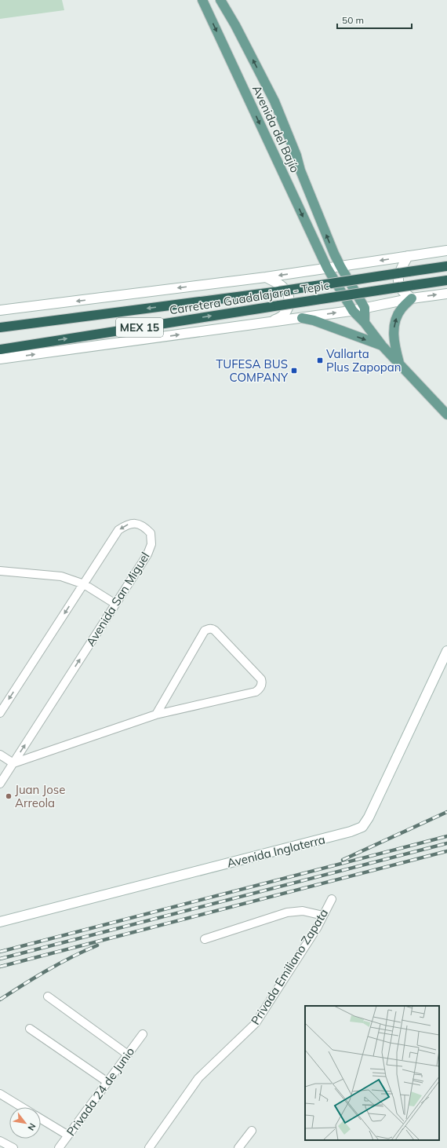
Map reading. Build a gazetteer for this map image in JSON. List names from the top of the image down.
{
  "streets": {
    "highway": ["Carretera Guadalajara - Tepic", "MEX 15"],
    "main road": ["Avenida del Bajío", "Avenida Inglaterra"],
    "street": ["Avenida San Miguel", "Privada Emiliano Zapata", "Privada 24 de Junio"]
  },
  "places": {
    "transit": ["Vallarta Plus Zapopan", "TUFESA BUS COMPANY"],
    "other": ["Juan Jose Arreola"]
  },
  "scale_bar": "50 m",
  "north": "bottom right"
}
